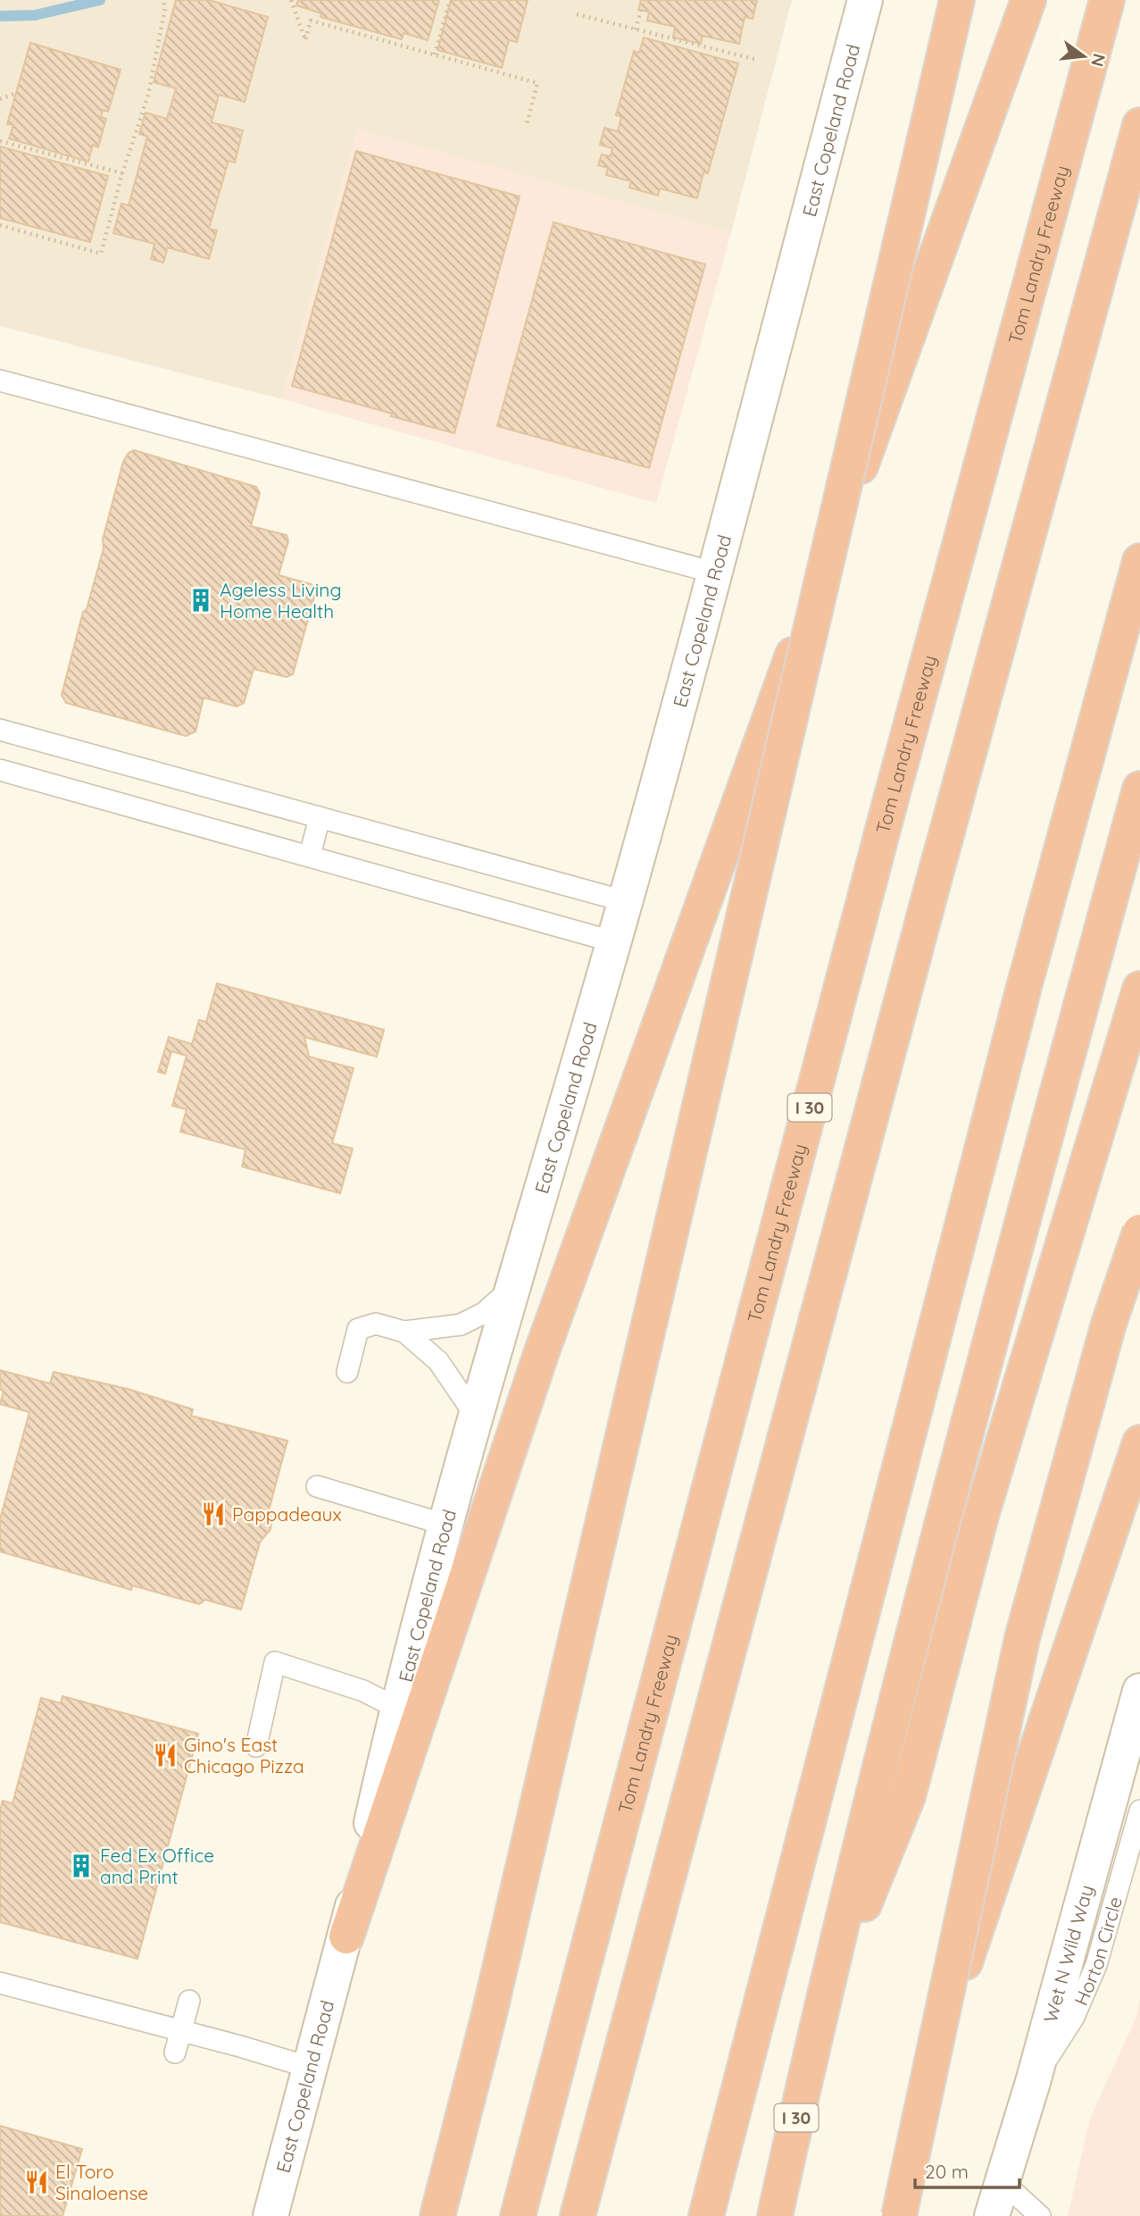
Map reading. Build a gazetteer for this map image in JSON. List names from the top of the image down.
{
  "streets": {
    "highway": ["Tom Landry Freeway", "I 30"],
    "main road": ["East Copeland Road", "Wet N Wild Way"],
    "lane": ["Horton Circle"]
  },
  "crossings": [
    ["Horton Circle", "Wet N Wild Way"]
  ],
  "places": {
    "building": ["Ageless Living Home Health", "Fed Ex Office and Print"],
    "restaurant": ["Pappadeaux", "Gino's East Chicago Pizza", "El Toro Sinaloense"]
  },
  "scale_bar": "20 m",
  "north": "right"
}
